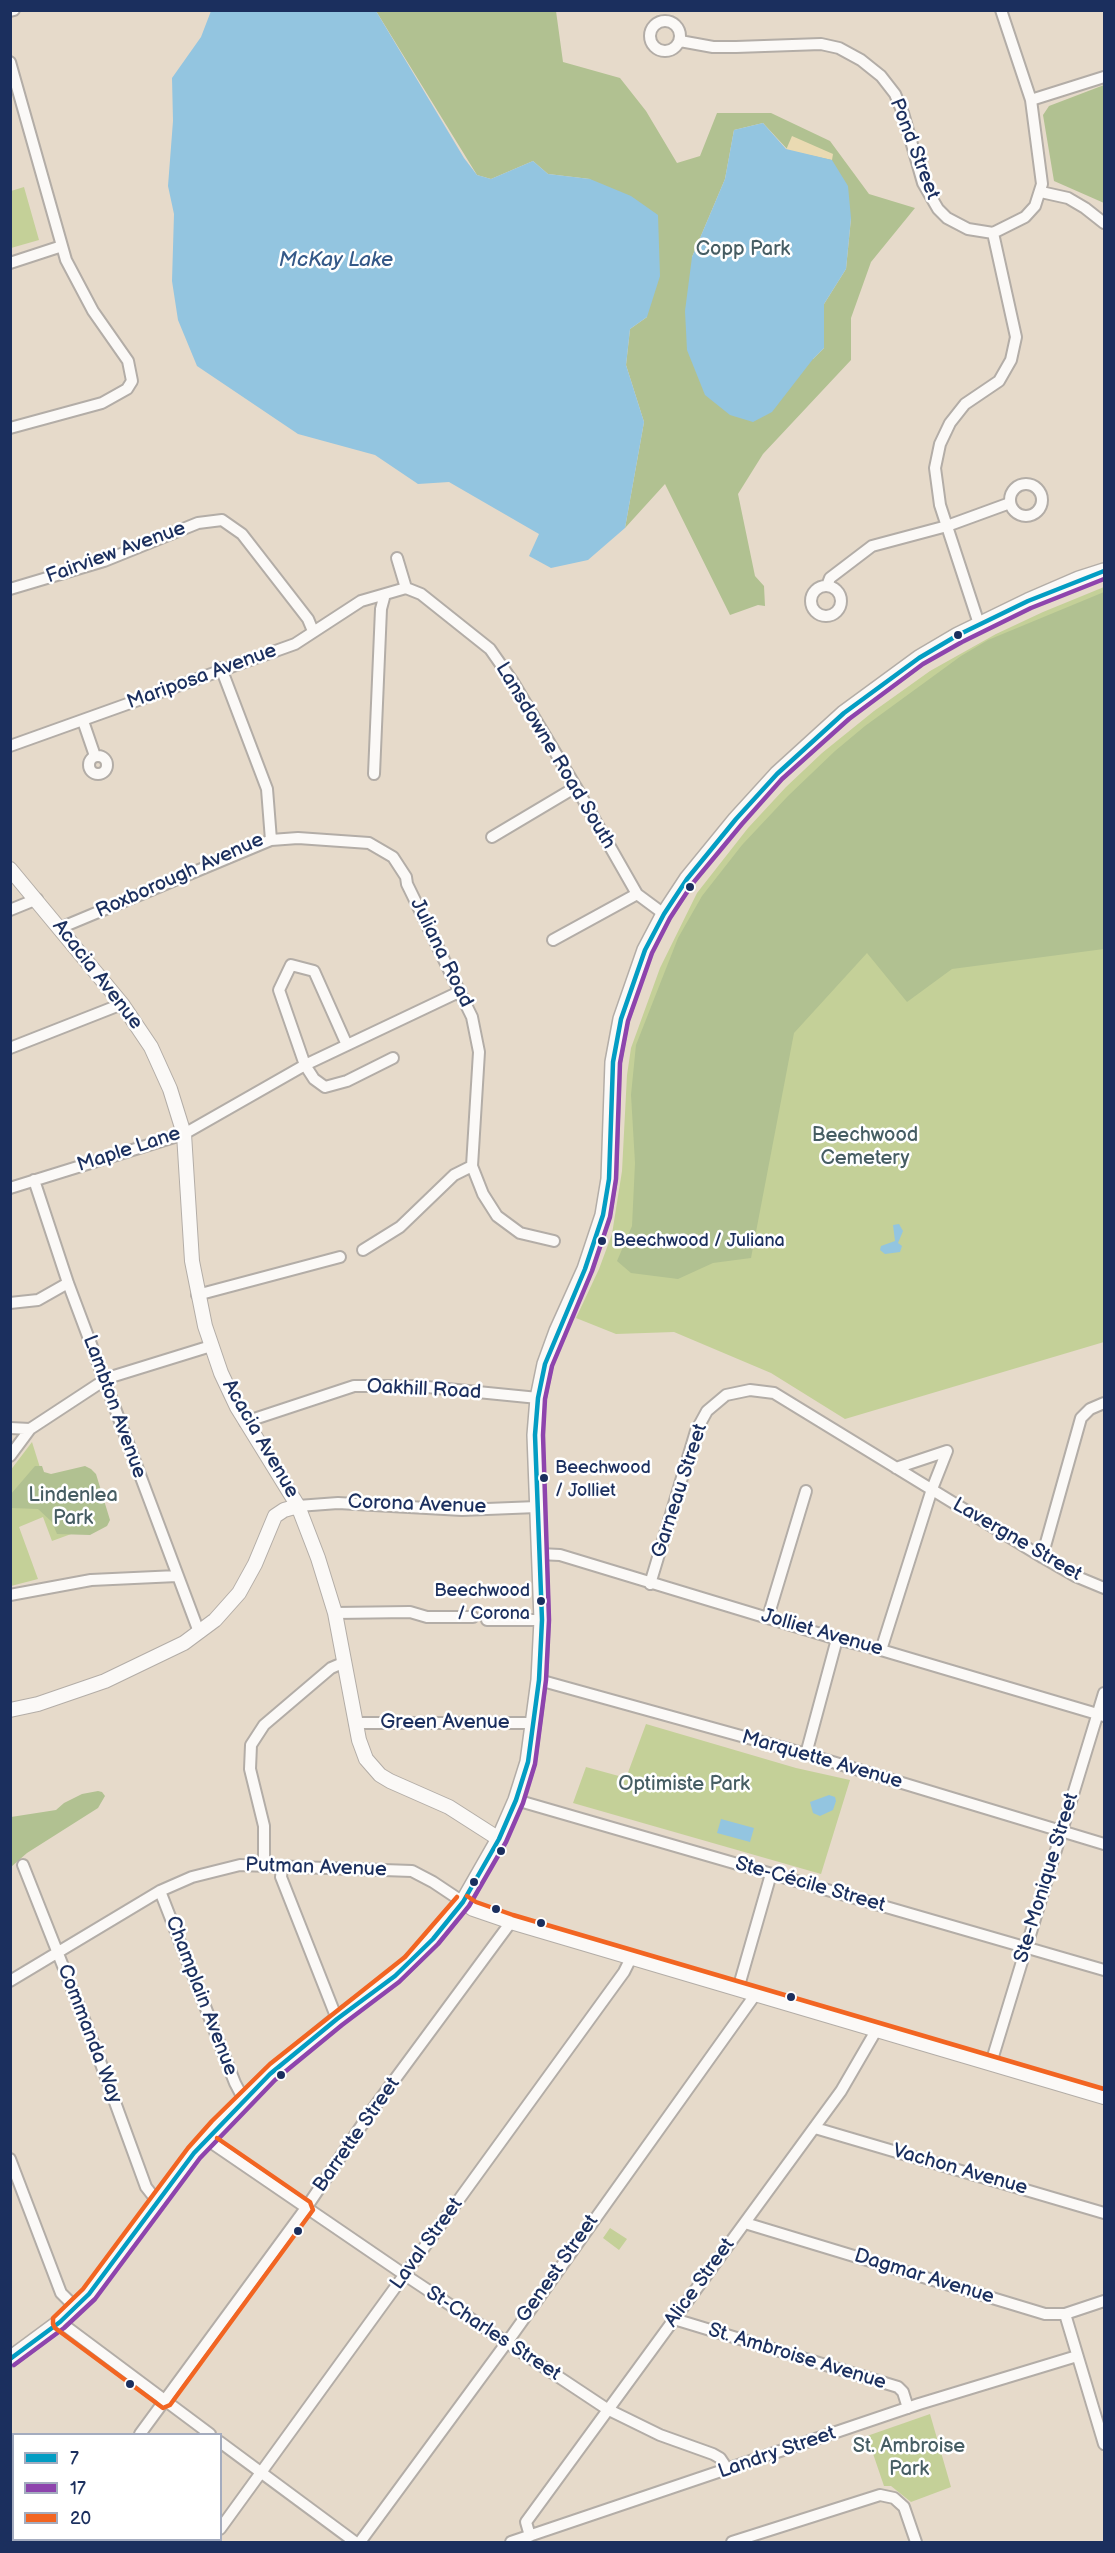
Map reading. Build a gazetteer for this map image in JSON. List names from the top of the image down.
{
  "streets": {
    "street": [
      "Pond Street",
      "Fairview Avenue",
      "Mariposa Avenue",
      "Lansdowne Road South",
      "Roxborough Avenue",
      "Juliana Road",
      "Acacia Avenue",
      "Maple Lane",
      "Oakhill Road",
      "Lambton Avenue",
      "Garneau Street",
      "Corona Avenue",
      "Lavergne Street",
      "Jolliet Avenue",
      "Green Avenue",
      "Marquette Avenue",
      "Putman Avenue",
      "Ste-Monique Street",
      "Ste-Cécile Street",
      "Champlain Avenue",
      "Commanda Way",
      "Barrette Street",
      "Vachon Avenue",
      "Laval Street",
      "Genest Street",
      "Dagmar Avenue",
      "Alice Street",
      "St-Charles Street",
      "St. Ambroise Avenue",
      "Landry Street"
    ]
  },
  "crossings": [
    ["Fairview Avenue", "Mariposa Avenue"],
    ["Mariposa Avenue", "Roxborough Avenue"],
    ["Roxborough Avenue", "Juliana Road"],
    ["Roxborough Avenue", "Acacia Avenue"],
    ["Juliana Road", "Maple Lane"],
    ["Acacia Avenue", "Maple Lane"],
    ["Acacia Avenue", "Oakhill Road"],
    ["Acacia Avenue", "Corona Avenue"],
    ["Acacia Avenue", "Green Avenue"],
    ["Maple Lane", "Lambton Avenue"],
    ["Garneau Street", "Lavergne Street"],
    ["Garneau Street", "Jolliet Avenue"],
    ["Jolliet Avenue", "Ste-Monique Street"],
    ["Marquette Avenue", "Ste-Monique Street"],
    ["Putman Avenue", "Champlain Avenue"],
    ["Putman Avenue", "Commanda Way"],
    ["Ste-Monique Street", "Ste-Cécile Street"],
    ["Barrette Street", "St-Charles Street"],
    ["Vachon Avenue", "Alice Street"],
    ["Laval Street", "St-Charles Street"],
    ["Genest Street", "St-Charles Street"],
    ["Dagmar Avenue", "Alice Street"],
    ["Alice Street", "St-Charles Street"],
    ["Alice Street", "St. Ambroise Avenue"],
    ["Alice Street", "Landry Street"],
    ["St-Charles Street", "Landry Street"],
    ["St. Ambroise Avenue", "Landry Street"]
  ],
  "water": ["McKay Lake"],
  "parks": [
    "Copp Park",
    "Beechwood Cemetery",
    "Lindenlea Park",
    "Optimiste Park",
    "St. Ambroise Park"
  ],
  "places": ["Beechwood / Juliana", "Beechwood / Jolliet", "Beechwood / Corona"],
  "lines": ["transit line 7", "transit line 17", "transit line 20"],
  "legend": ["7", "17", "20"]
}
